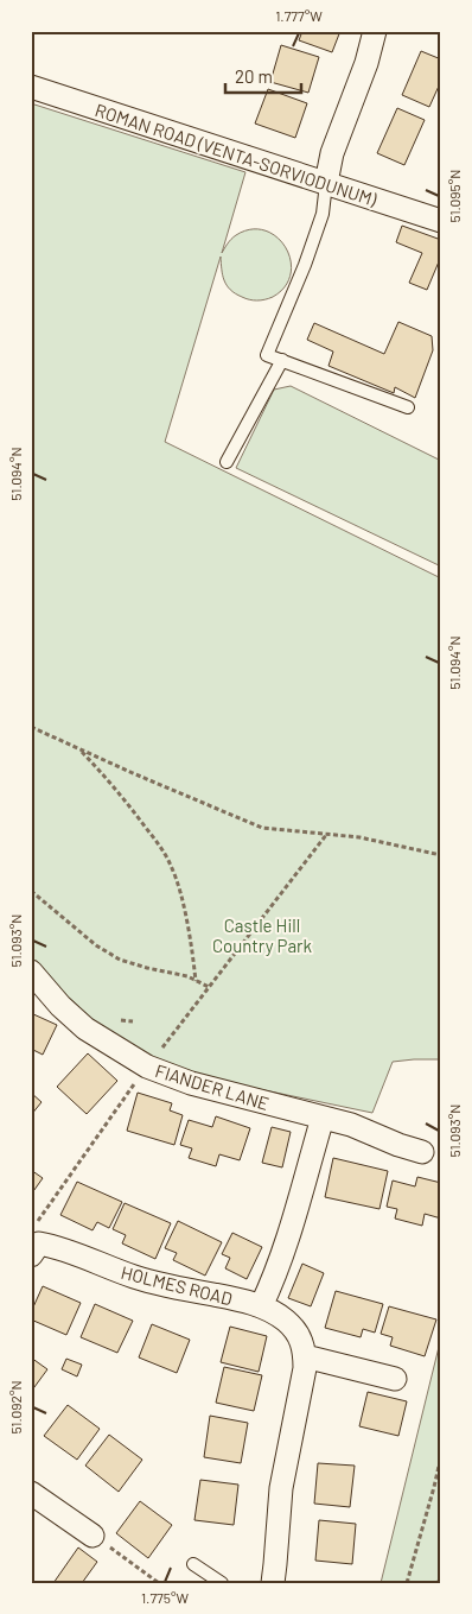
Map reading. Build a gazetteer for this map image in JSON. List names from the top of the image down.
{
  "streets": {
    "street": ["ROMAN ROAD (VENTA-SORVIODUNUM)", "FIANDER LANE", "HOLMES ROAD"]
  },
  "parks": ["Castle Hill Country Park"],
  "scale_bar": "20 m",
  "coordinates": [
    "1.777°W",
    "51.095°N",
    "51.094°N",
    "51.093°N",
    "51.092°N",
    "1.775°W"
  ]
}
